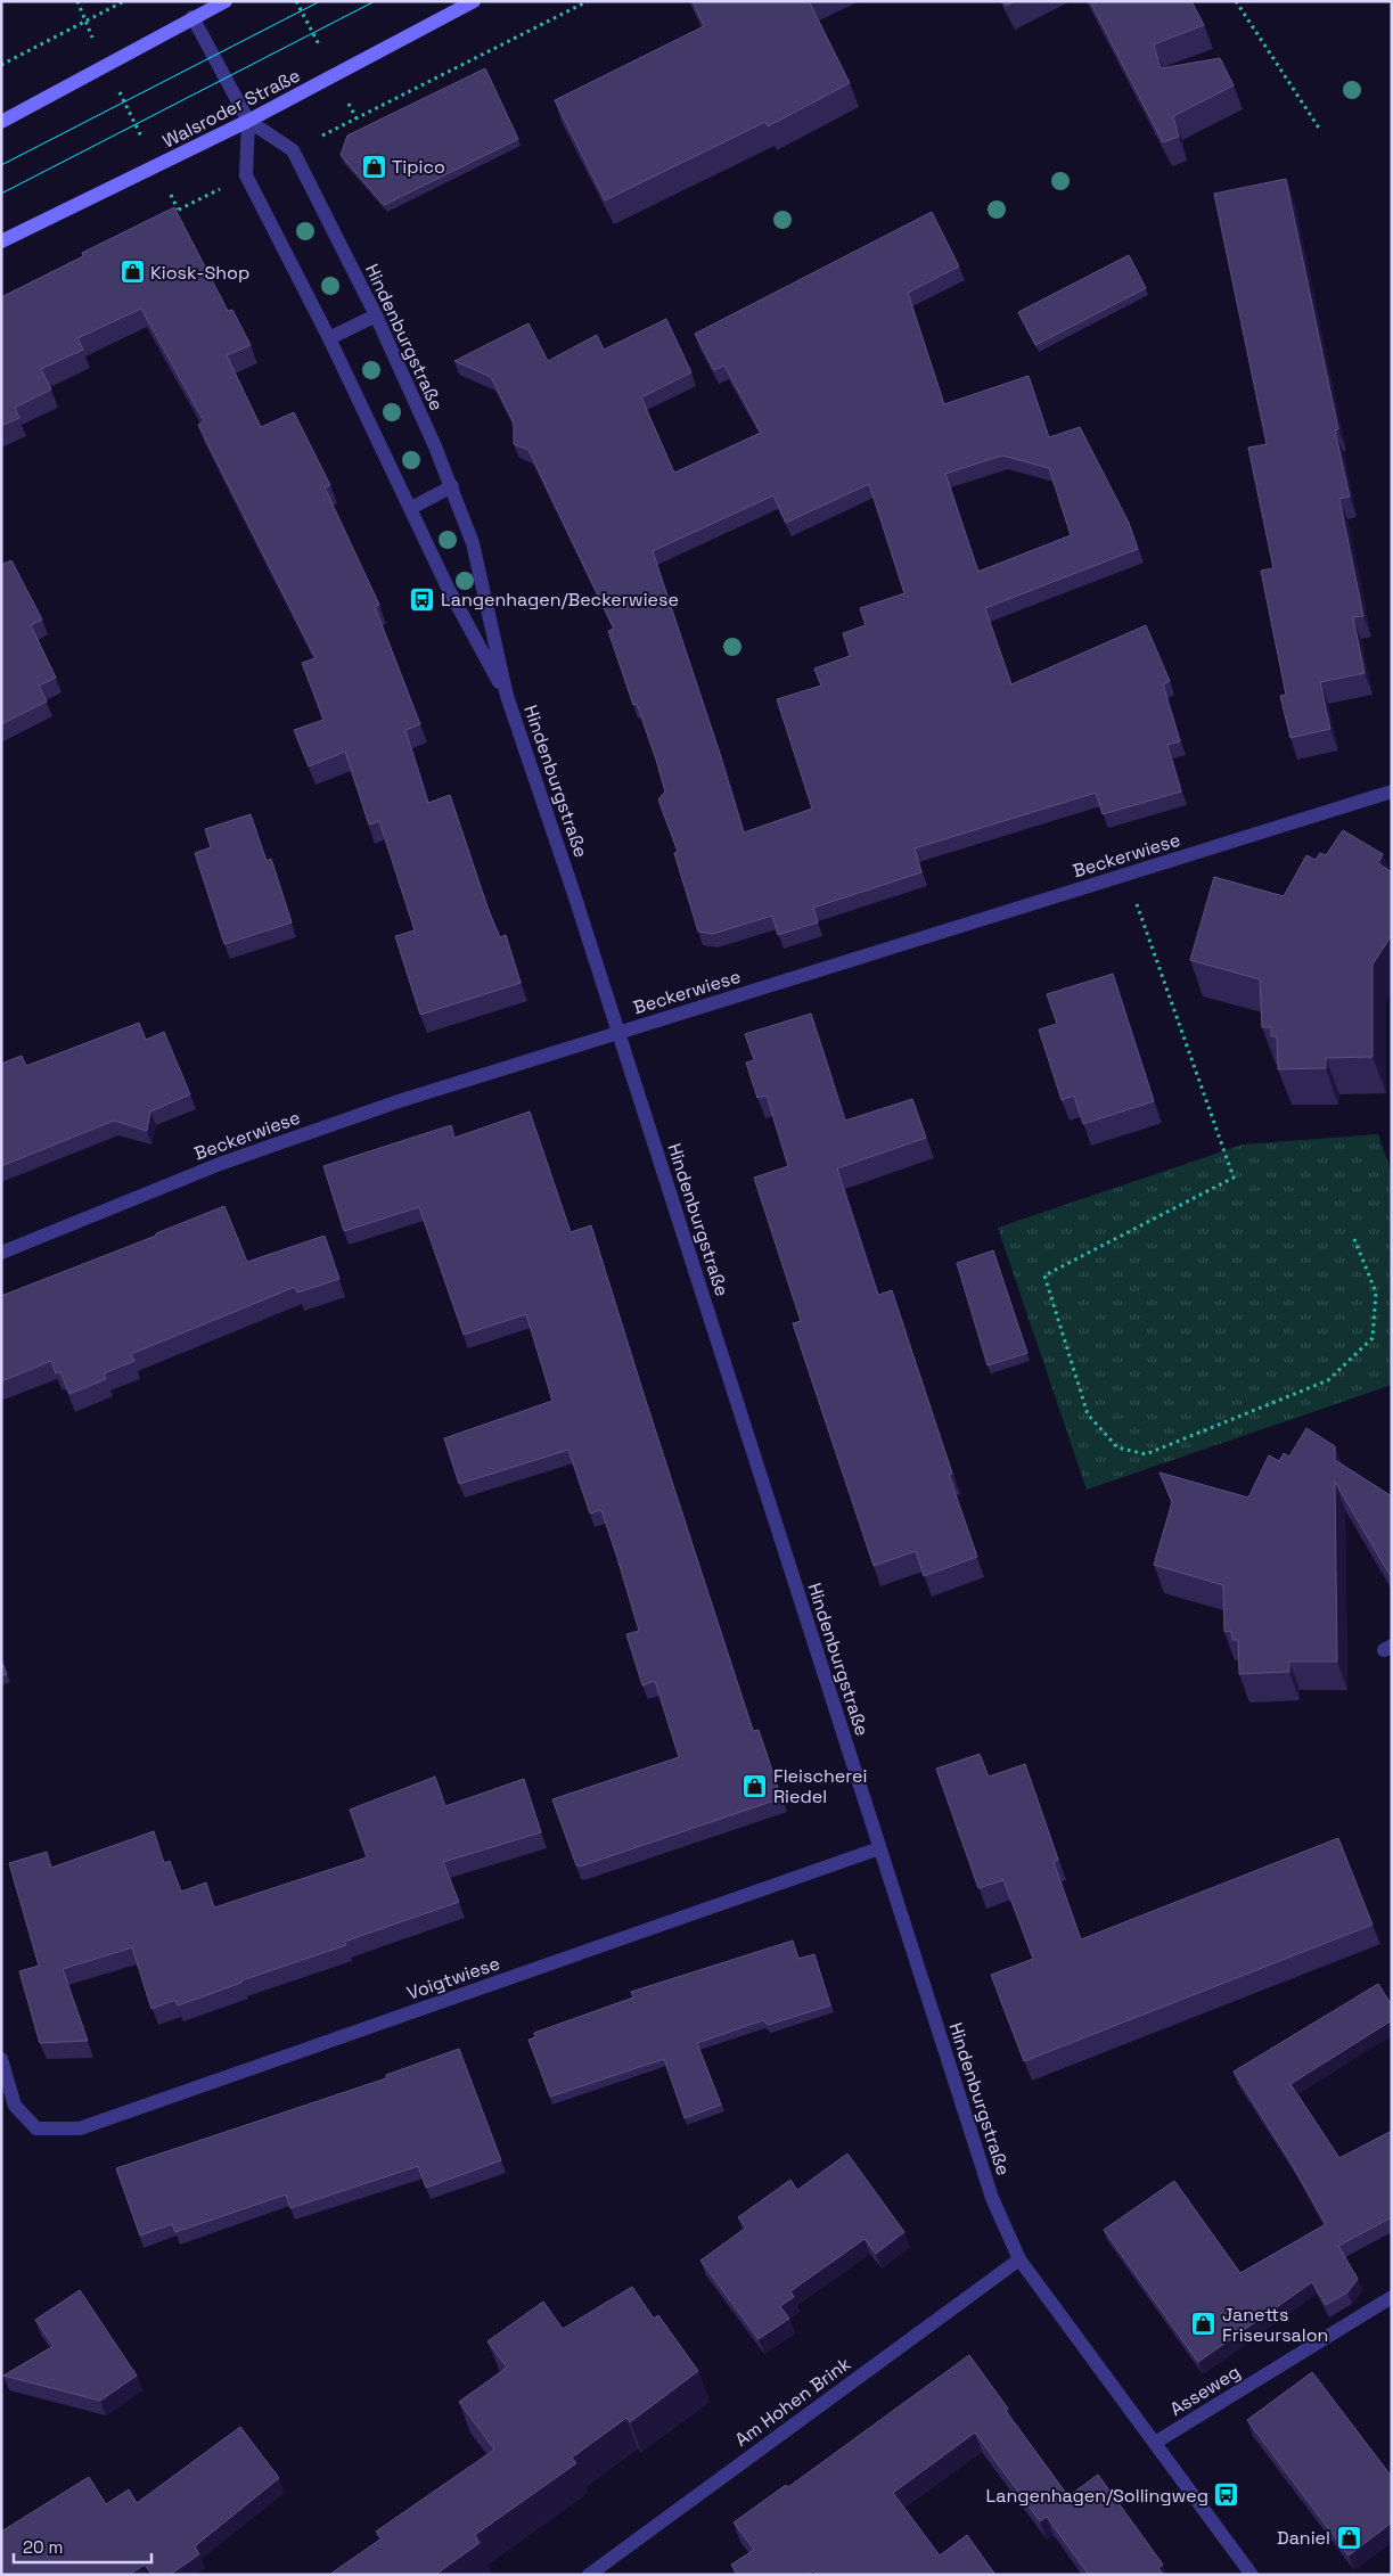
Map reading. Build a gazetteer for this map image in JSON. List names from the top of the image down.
{
  "streets": {
    "main road": ["Walsroder Straße"],
    "street": [
      "Hindenburgstraße",
      "Beckerwiese",
      "Voigtwiese",
      "Asseweg",
      "Am Hohen Brink"
    ]
  },
  "crossings": [
    ["Walsroder Straße", "Hindenburgstraße"],
    ["Hindenburgstraße", "Beckerwiese"],
    ["Hindenburgstraße", "Voigtwiese"],
    ["Hindenburgstraße", "Asseweg"],
    ["Hindenburgstraße", "Am Hohen Brink"]
  ],
  "places": {
    "shop": [
      "Tipico",
      "Kiosk-Shop",
      "Fleischerei Riedel",
      "Janetts Friseursalon",
      "Daniel"
    ],
    "bus stop": ["Langenhagen/Beckerwiese", "Langenhagen/Sollingweg"]
  },
  "scale_bar": "20 m"
}
